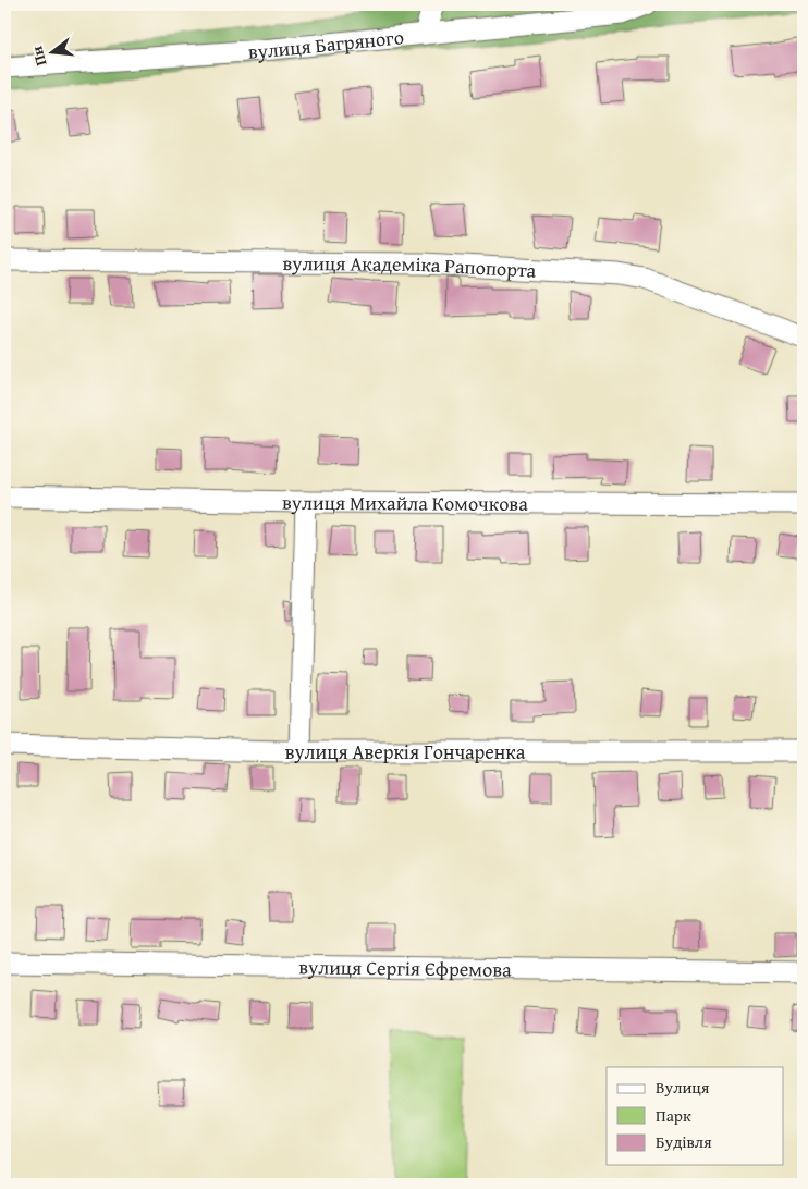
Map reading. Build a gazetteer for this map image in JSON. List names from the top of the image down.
{
  "streets": {
    "street": [
      "вулиця Багряного",
      "вулиця Академіка Рапопорта",
      "вулиця Михайла Комочкова",
      "вулиця Аверкія Гончаренка",
      "вулиця Сергія Єфремова"
    ]
  },
  "legend": ["Вулиця", "Парк", "Будівля"],
  "north": "left"
}
